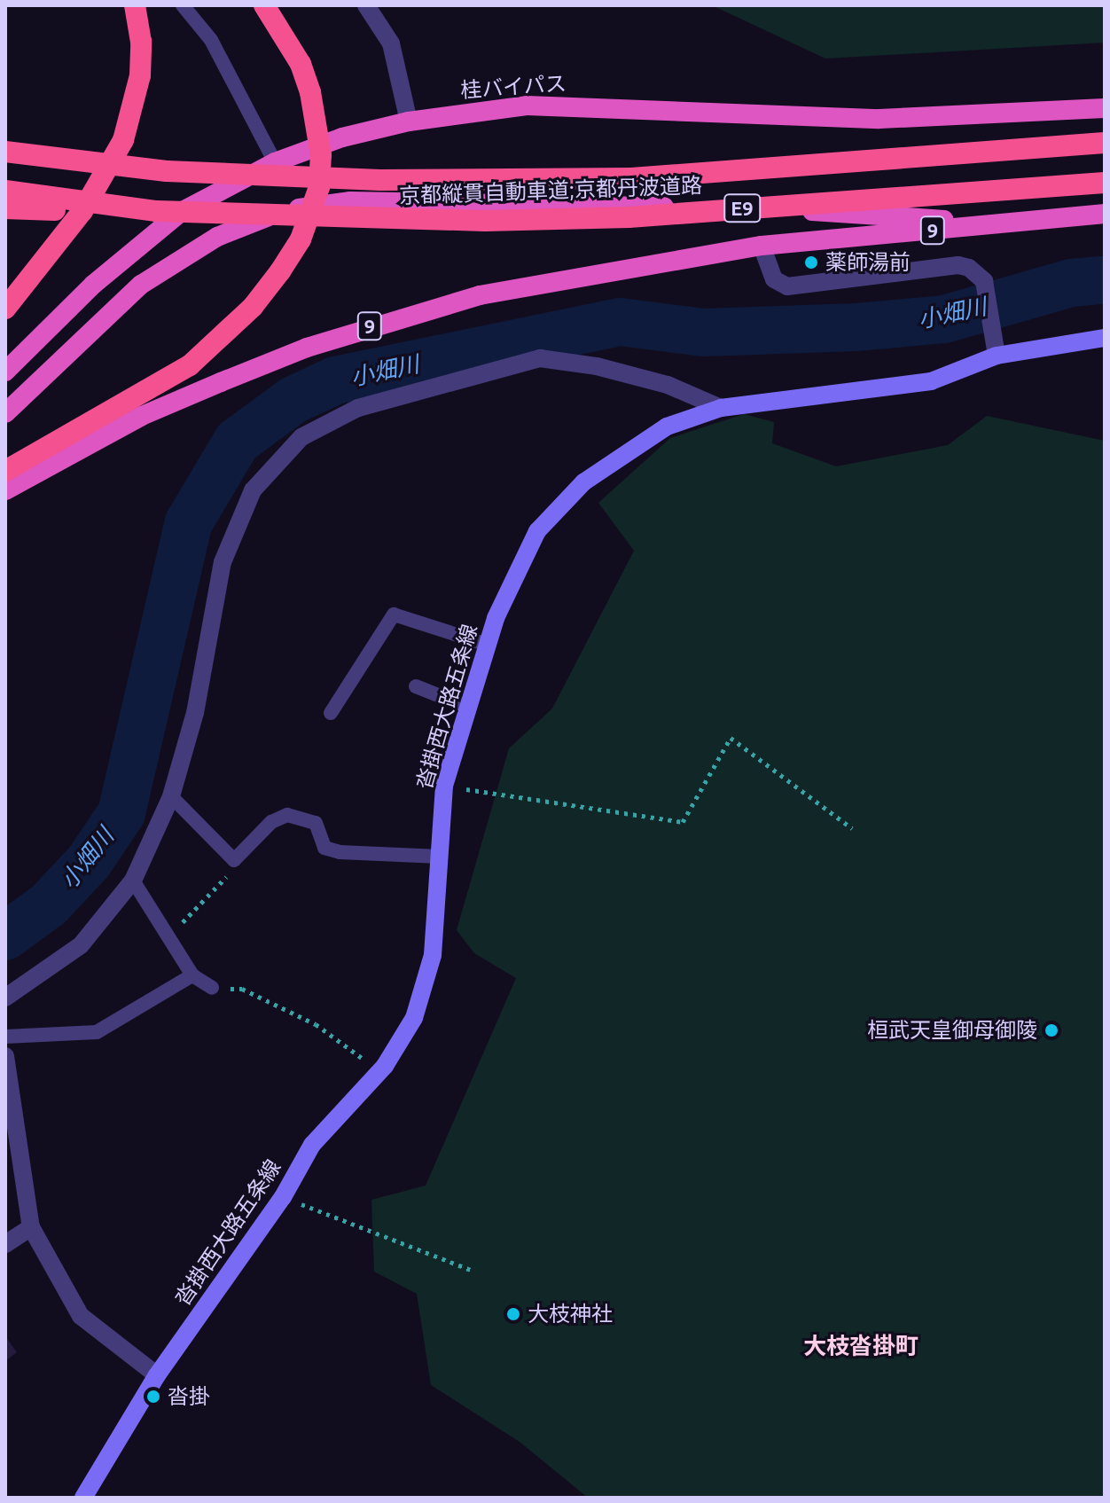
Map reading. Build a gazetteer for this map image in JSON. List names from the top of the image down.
{
  "streets": {
    "highway": [
      "桂バイパス",
      "京都縦貫自動車道;京都丹波道路",
      "E9",
      "9"
    ],
    "main road": ["沓掛西大路五条線"]
  },
  "crossings": [
    ["京都縦貫自動車道;京都丹波道路", "E9"]
  ],
  "districts": ["大枝沓掛町"],
  "water": ["小畑川"],
  "places": [
    "薬師湯前",
    "桓武天皇御母御陵",
    "大枝神社",
    "沓掛"
  ]
}
